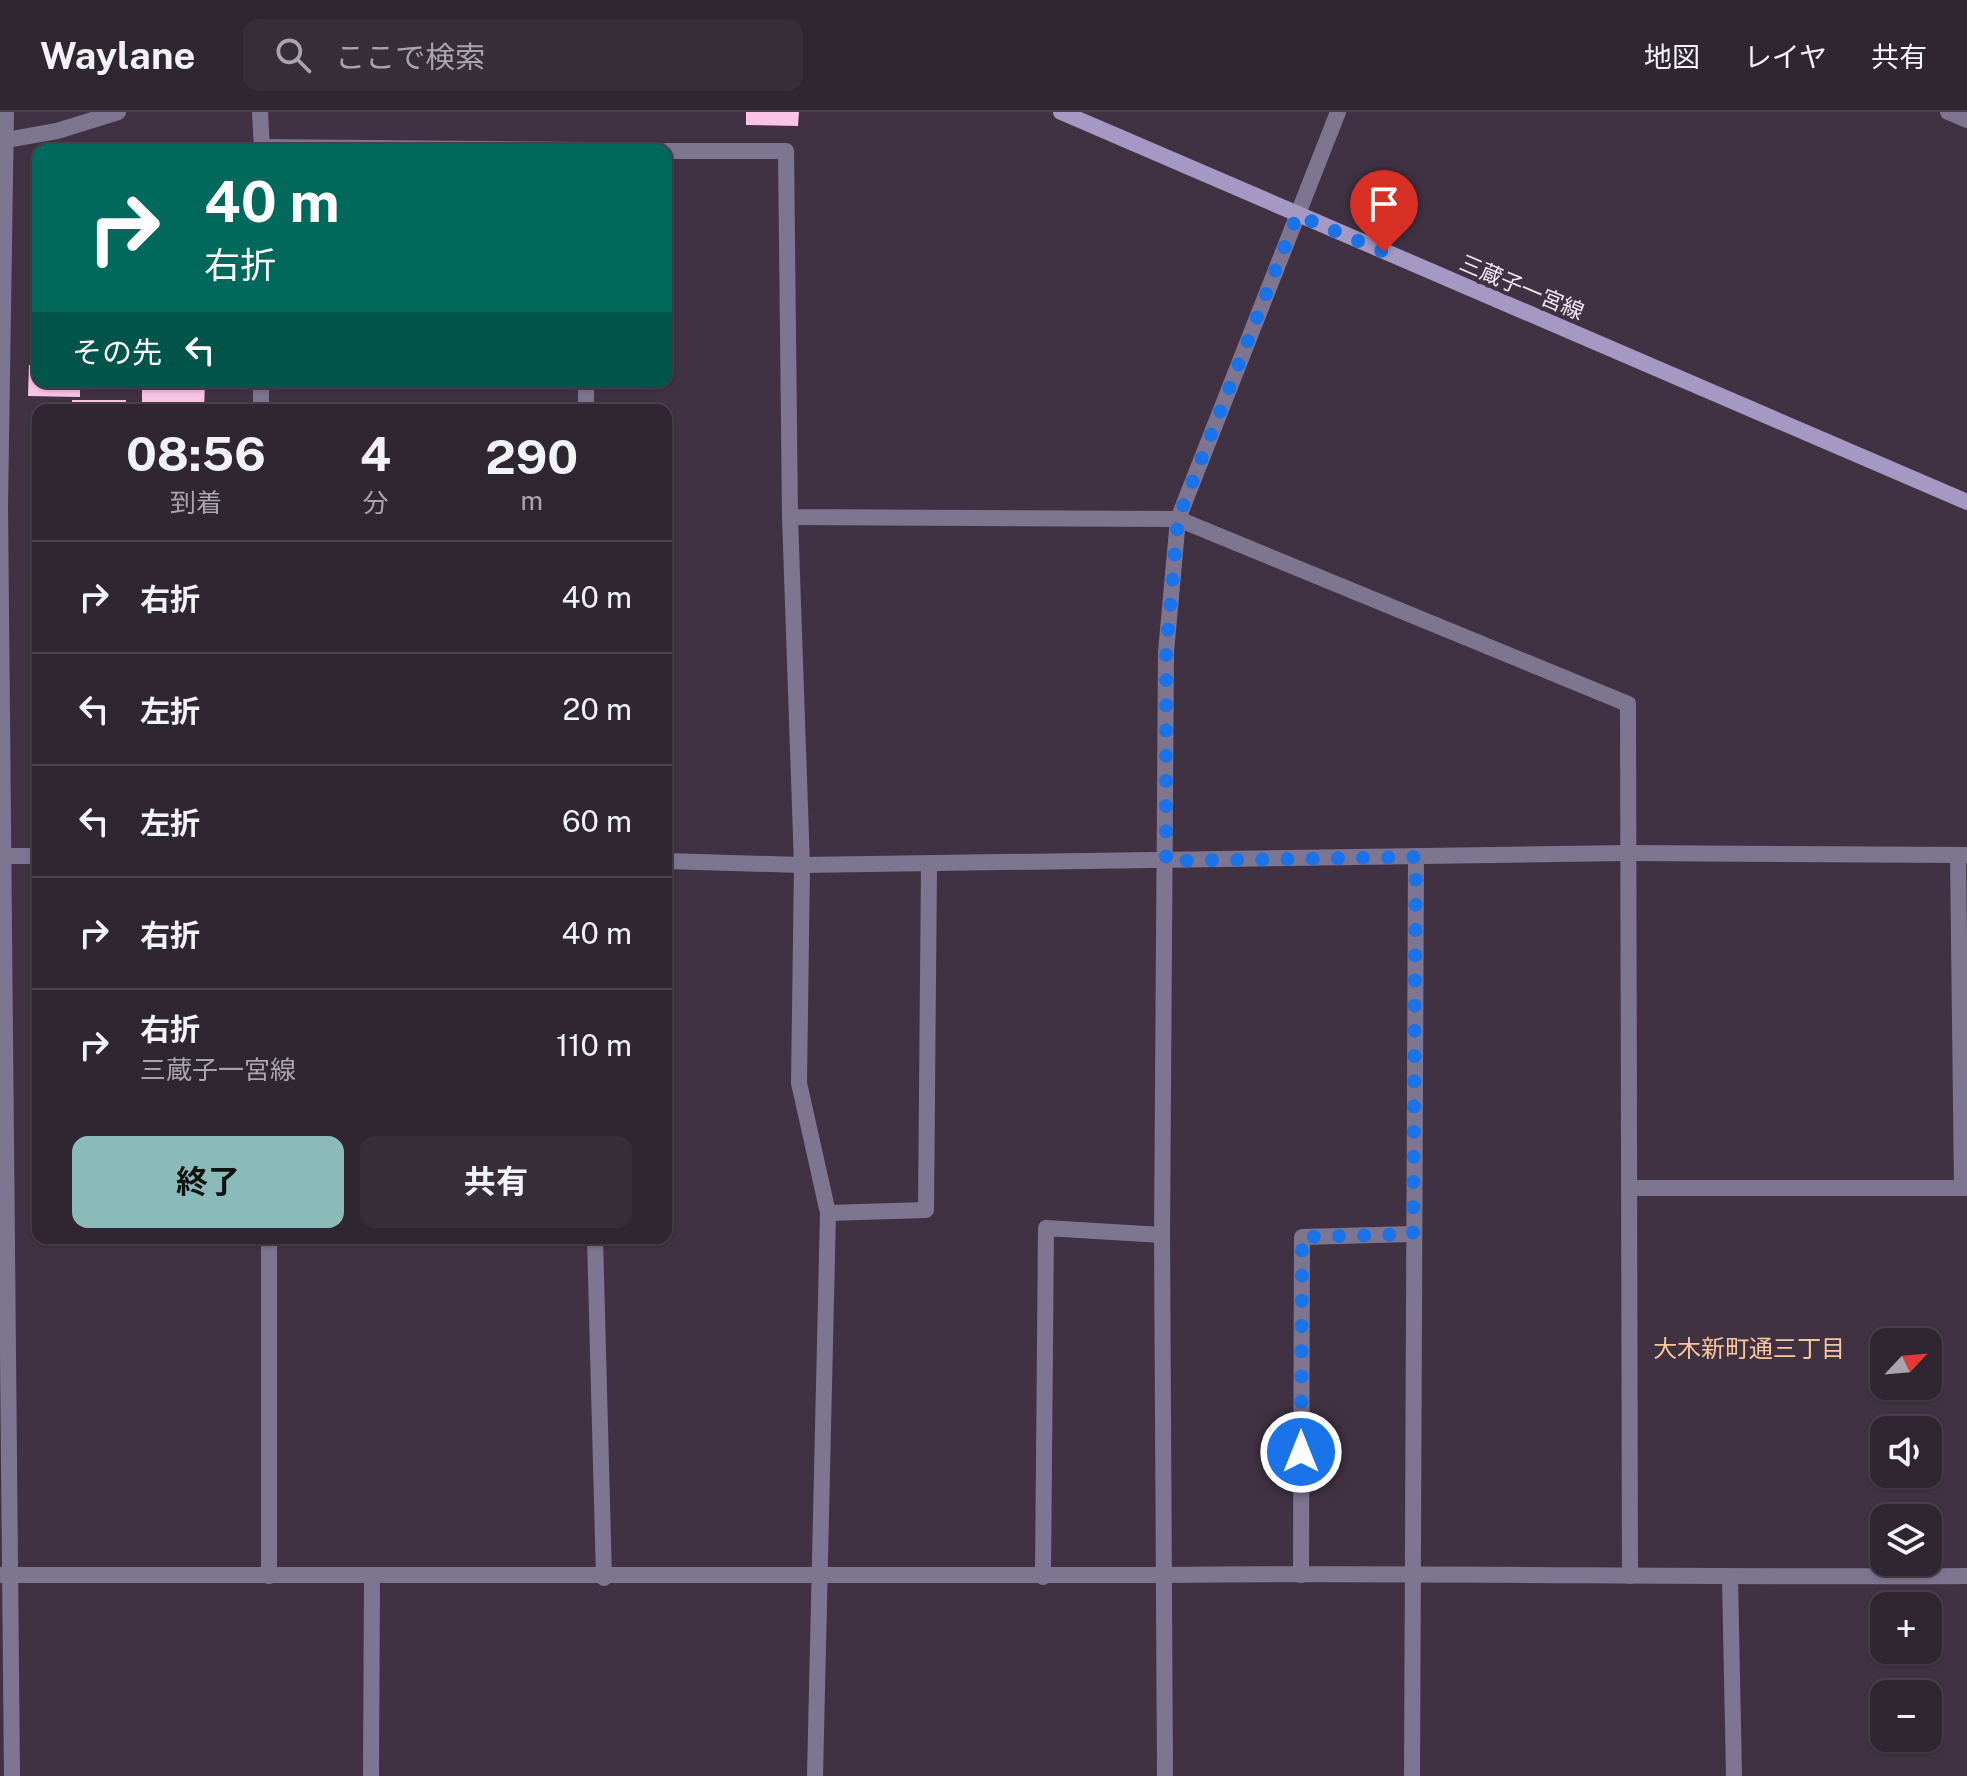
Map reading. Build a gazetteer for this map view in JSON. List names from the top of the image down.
{
  "streets": {
    "main road": ["三蔵子一宮線"]
  },
  "districts": ["大木新町通三丁目"],
  "north": "top right",
  "page": {
    "header": "Waylane",
    "search": "ここで検索",
    "nav": ["地図", "レイヤ", "共有"],
    "turn": ["40 m", "右折"],
    "then": "その先",
    "eta": [
      "08:56",
      "到着",
      "4",
      "分",
      "290",
      "m"
    ],
    "list": [
      {
        "name": "右折",
        "value": "40 m"
      },
      {
        "name": "左折",
        "value": "20 m"
      },
      {
        "name": "左折",
        "value": "60 m"
      },
      {
        "name": "右折",
        "value": "40 m"
      },
      {
        "name": "右折",
        "note": "三蔵子一宮線",
        "value": "110 m"
      }
    ],
    "buttons": ["終了", "共有"],
    "map_buttons": ["+", "−"]
  }
}
